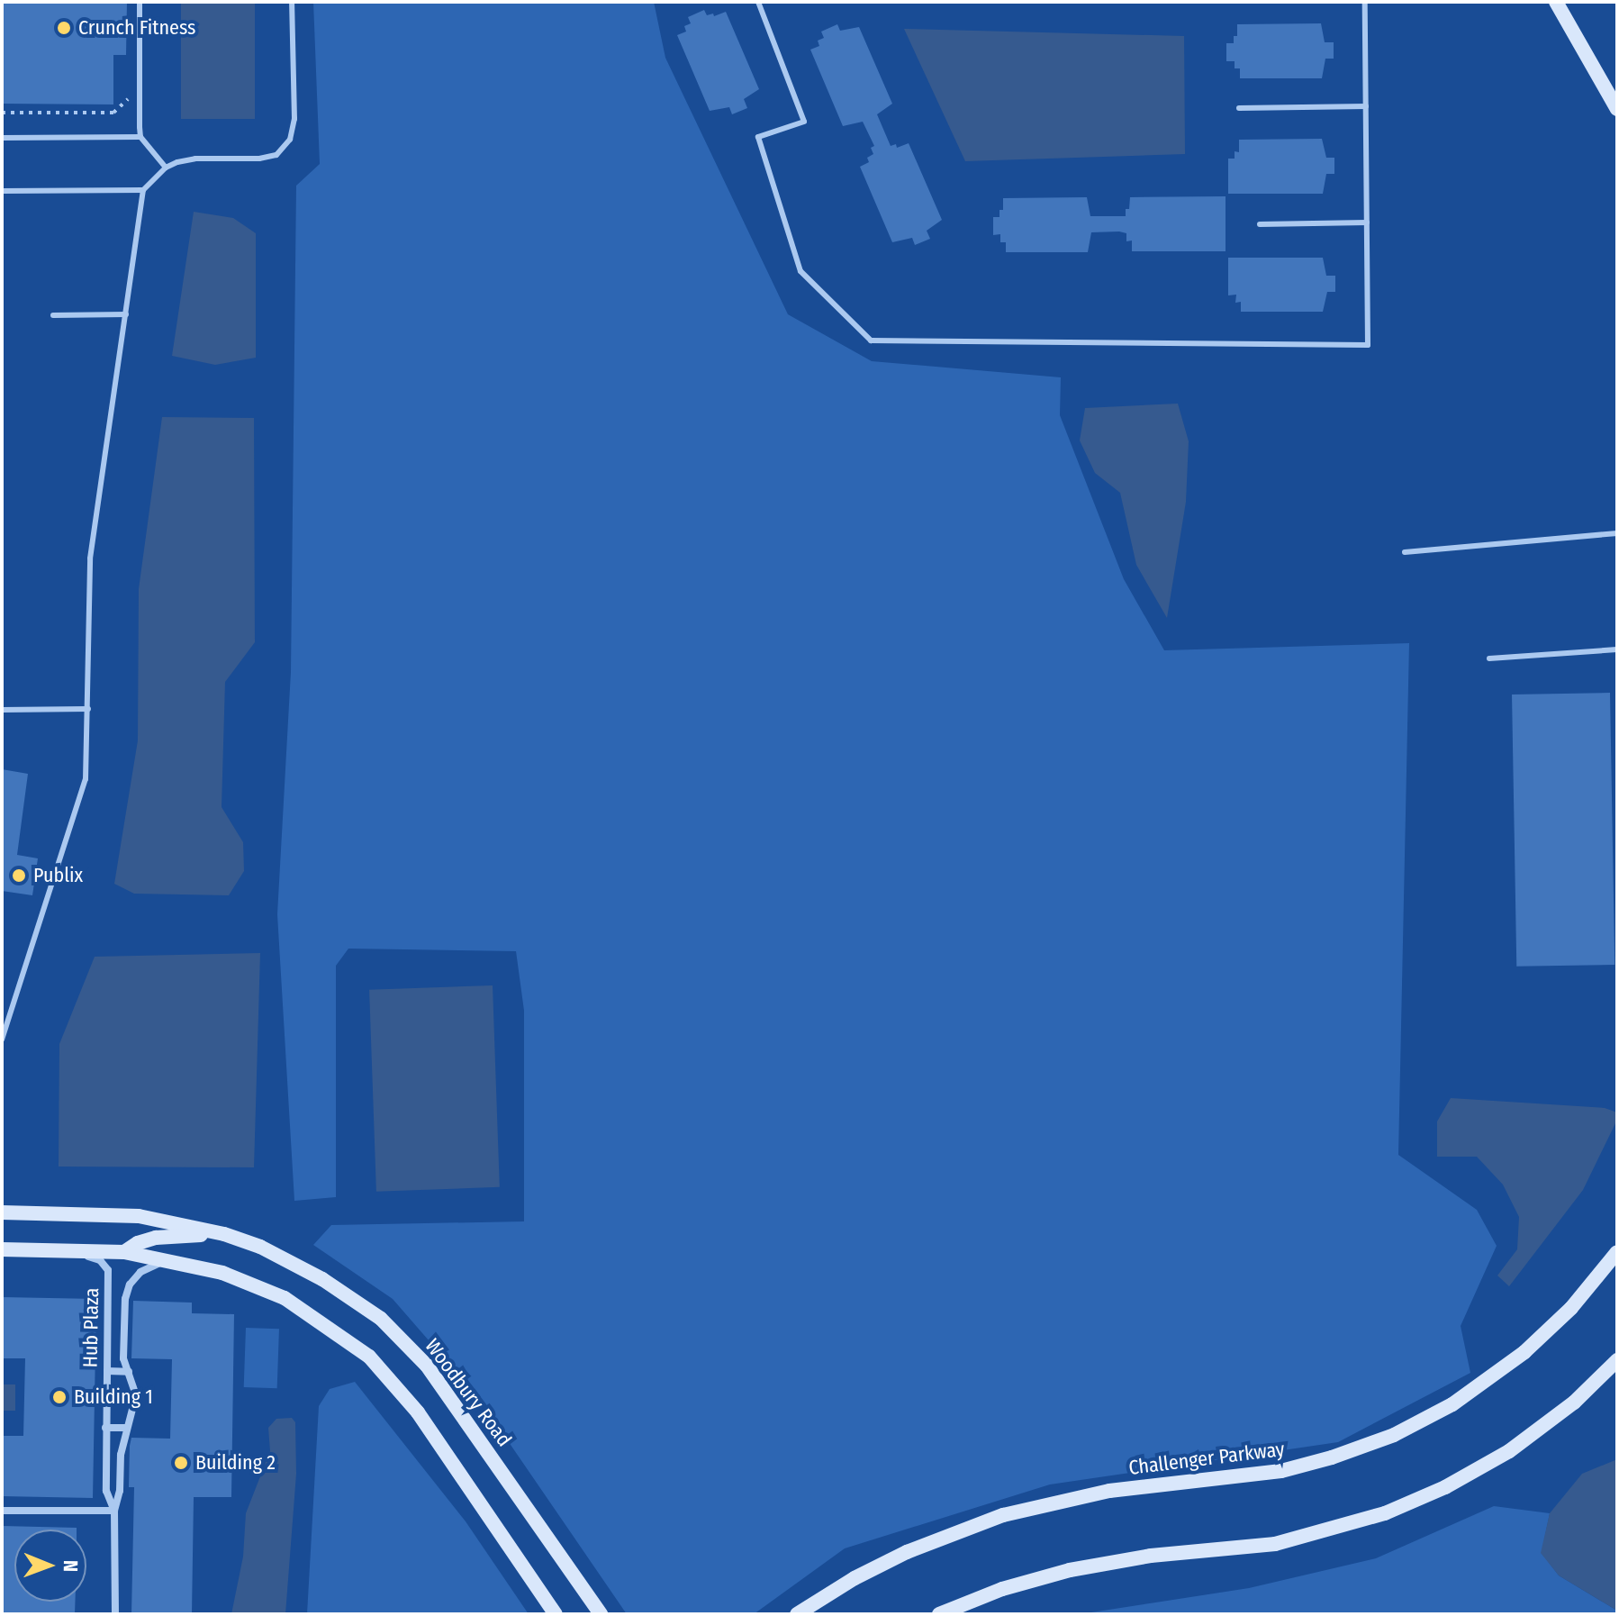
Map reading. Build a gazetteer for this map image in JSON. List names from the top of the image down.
{
  "streets": {
    "main road": ["Woodbury Road", "Challenger Parkway"],
    "street": ["Hub Plaza"]
  },
  "places": [
    "Crunch Fitness",
    "Publix",
    "Building 1",
    "Building 2"
  ],
  "north": "right"
}
